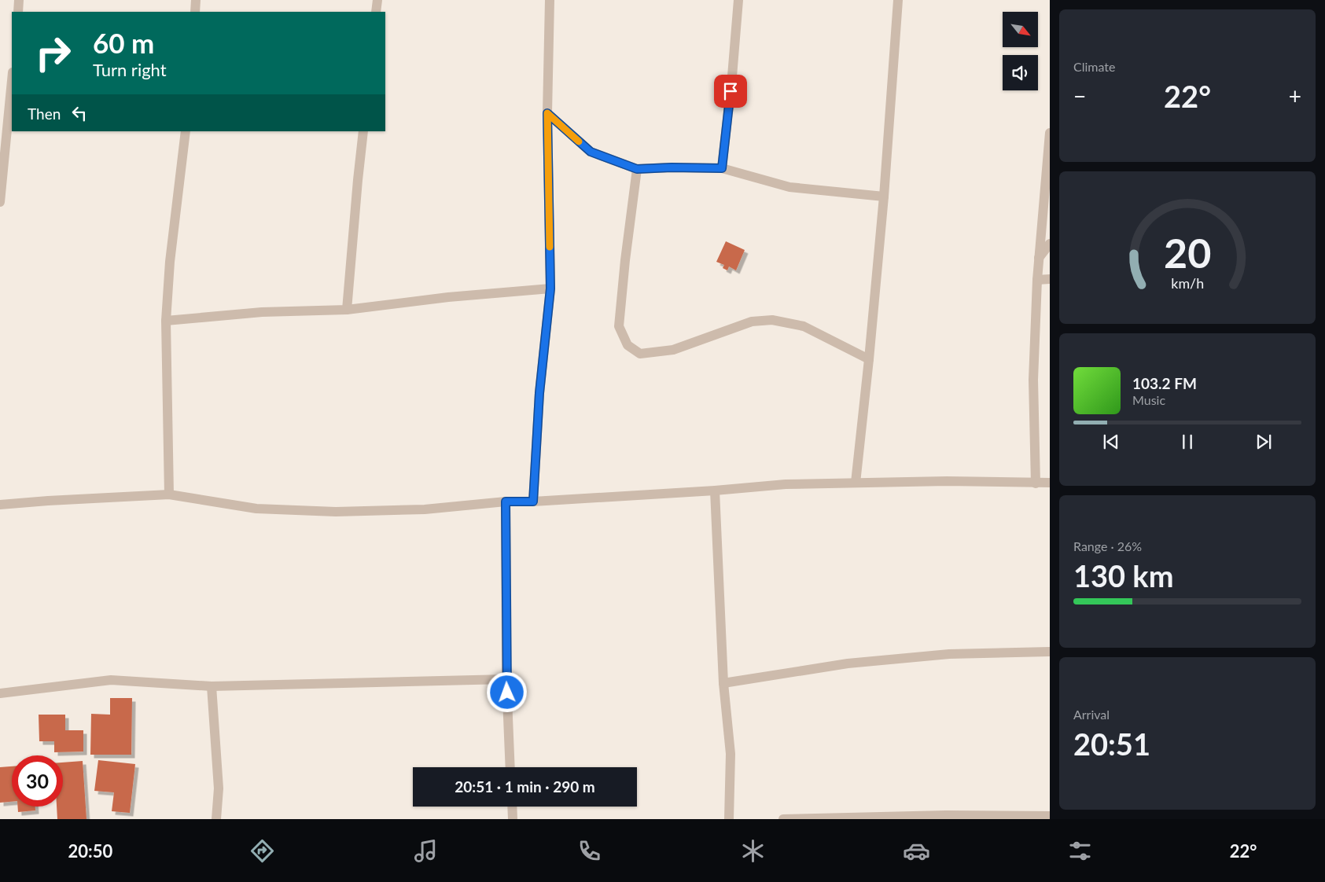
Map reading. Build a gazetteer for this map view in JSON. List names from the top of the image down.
{
  "north": "bottom right",
  "page": {
    "tile": [
      "Climate",
      ["Range · 26%", "130 km"],
      ["Arrival", "20:51"]
    ],
    "turn": ["60 m", "Turn right"],
    "heat": ["−", "22°", "+"],
    "then": "Then",
    "song": ["103.2 FM", "Music"],
    "limit": "30",
    "trip": "20:51 · 1 min · 290 m",
    "tabs": ["20:50", "22°"],
    "gauge": ["20", "km/h"]
  }
}
